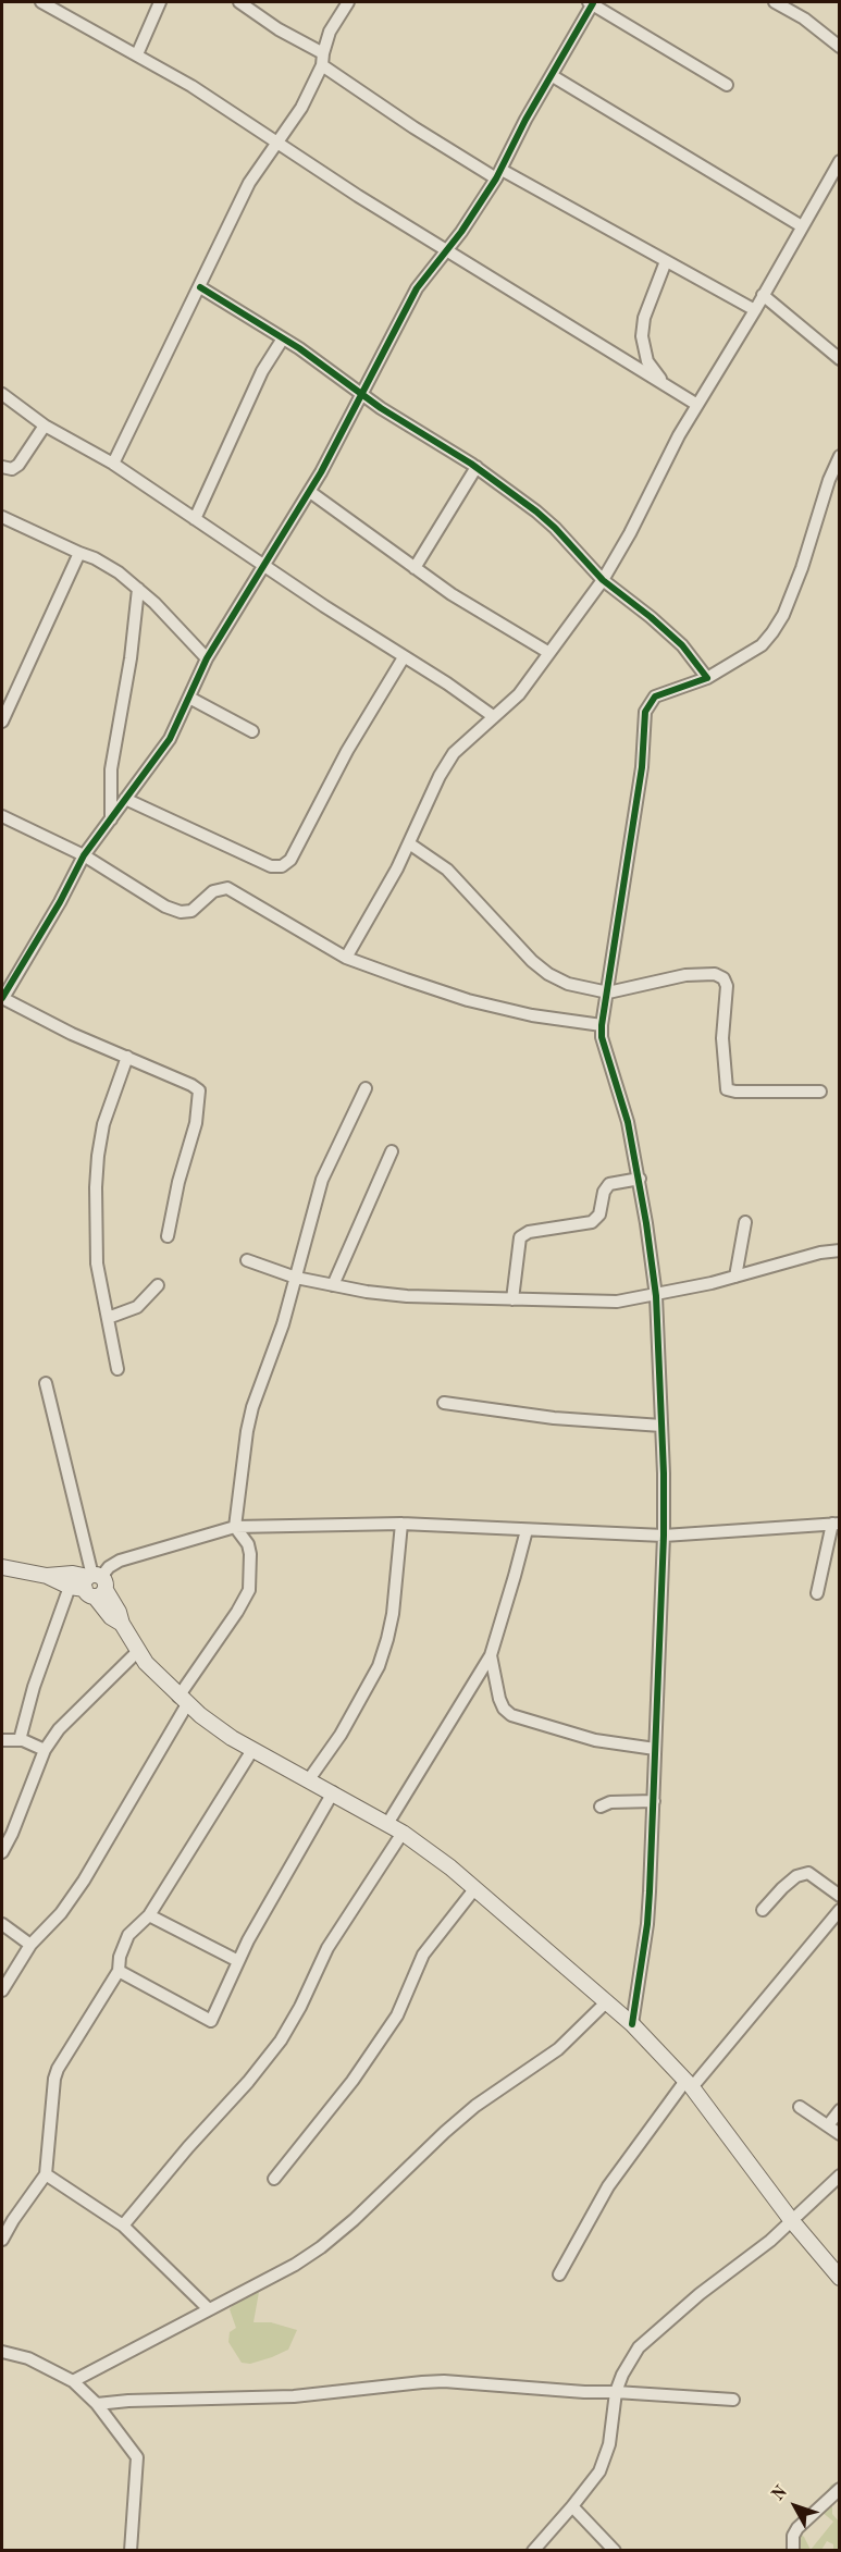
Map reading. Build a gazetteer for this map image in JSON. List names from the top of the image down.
{
  "north": "top left"
}
